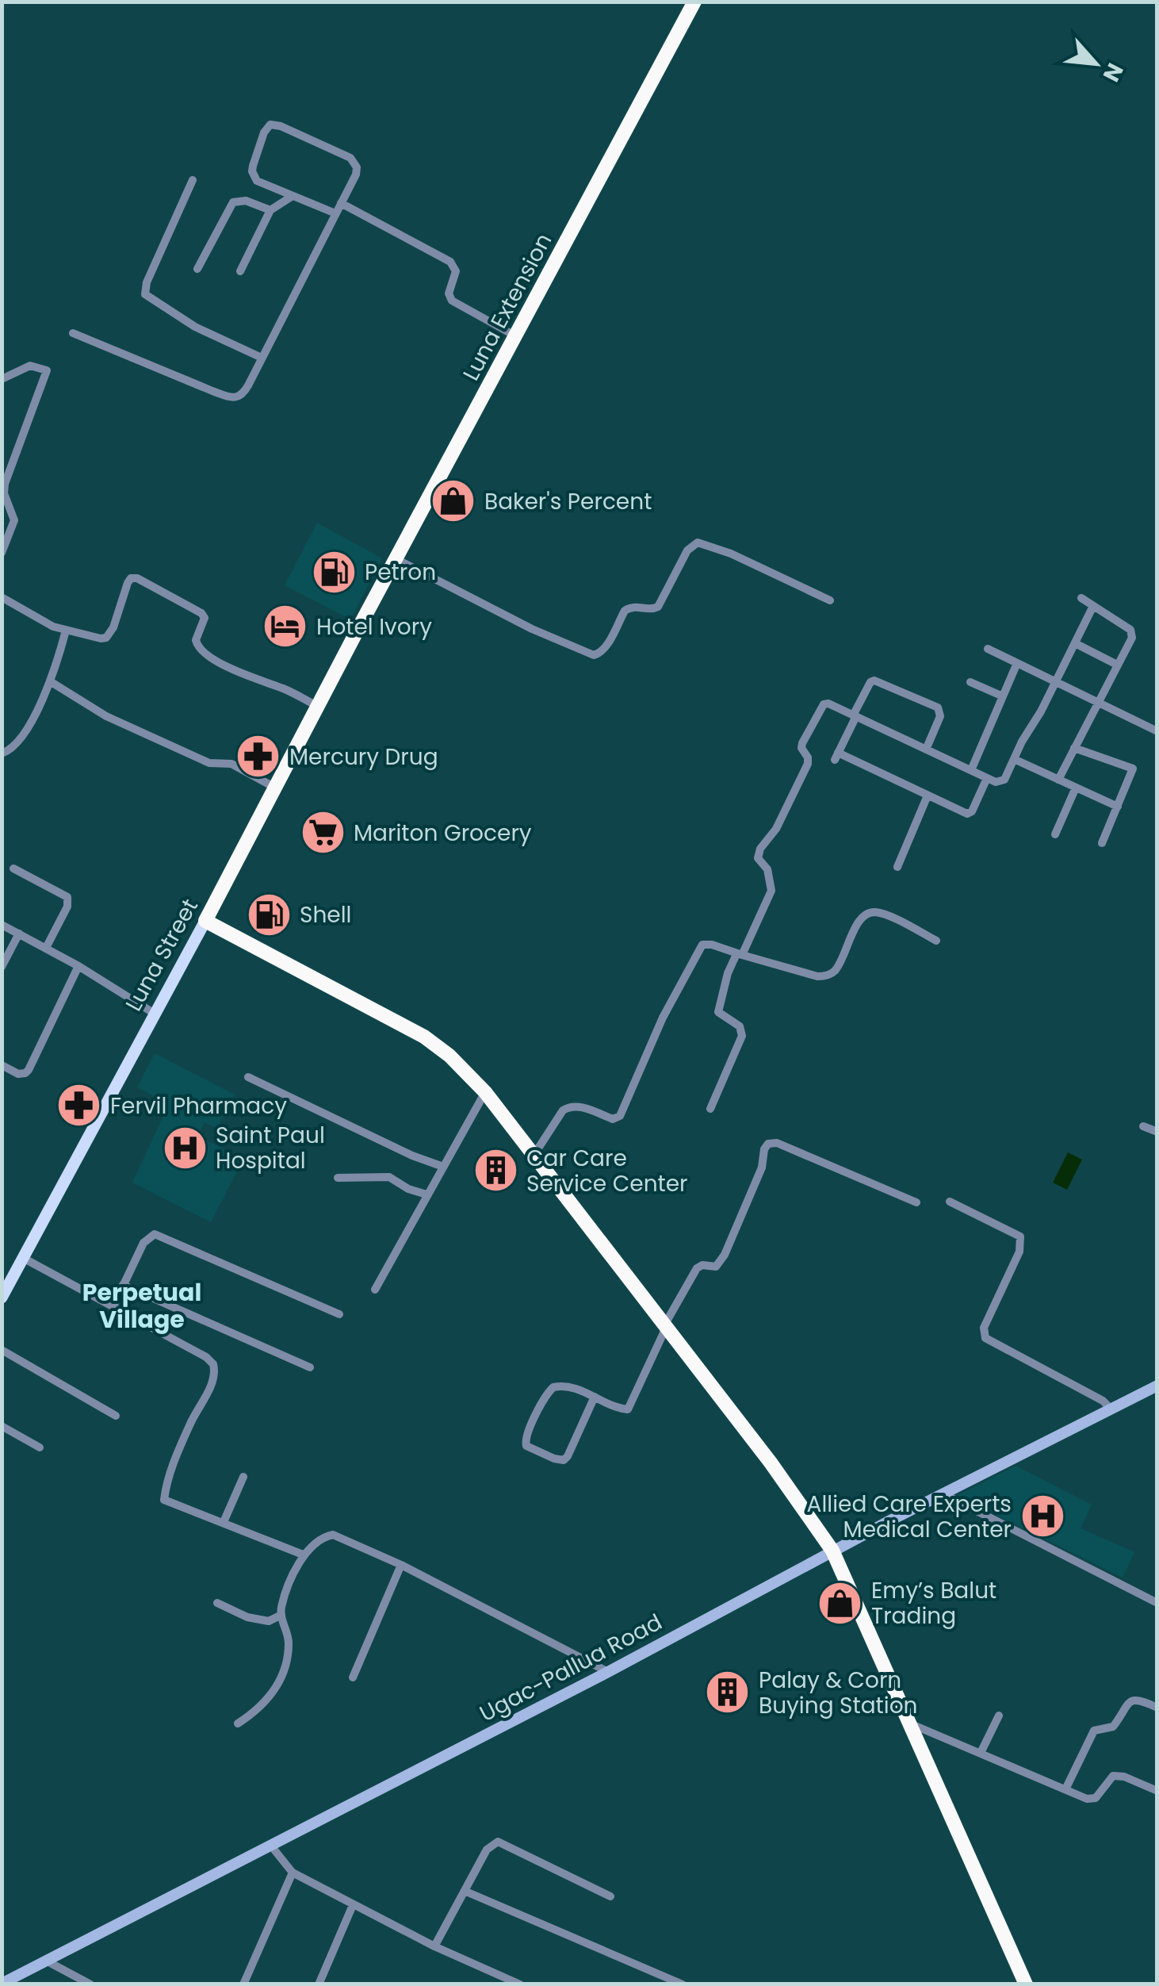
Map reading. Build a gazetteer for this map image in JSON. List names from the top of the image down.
{
  "streets": {
    "highway": ["Luna Extension", "Luna Street"],
    "street": ["Ugac-Pallua Road"]
  },
  "crossings": [
    ["Luna Extension", "Luna Street"]
  ],
  "districts": ["Perpetual Village"],
  "places": {
    "shop": ["Baker's Percent", "Emy’s Balut Trading"],
    "fuel station": ["Petron", "Shell"],
    "hotel": ["Hotel Ivory"],
    "pharmacy": ["Mercury Drug", "Fervil Pharmacy"],
    "supermarket": ["Mariton Grocery"],
    "hospital": ["Saint Paul Hospital", "Allied Care Experts Medical Center"],
    "building": ["Car Care Service Center", "Palay & Corn Buying Station"]
  },
  "north": "bottom right"
}
